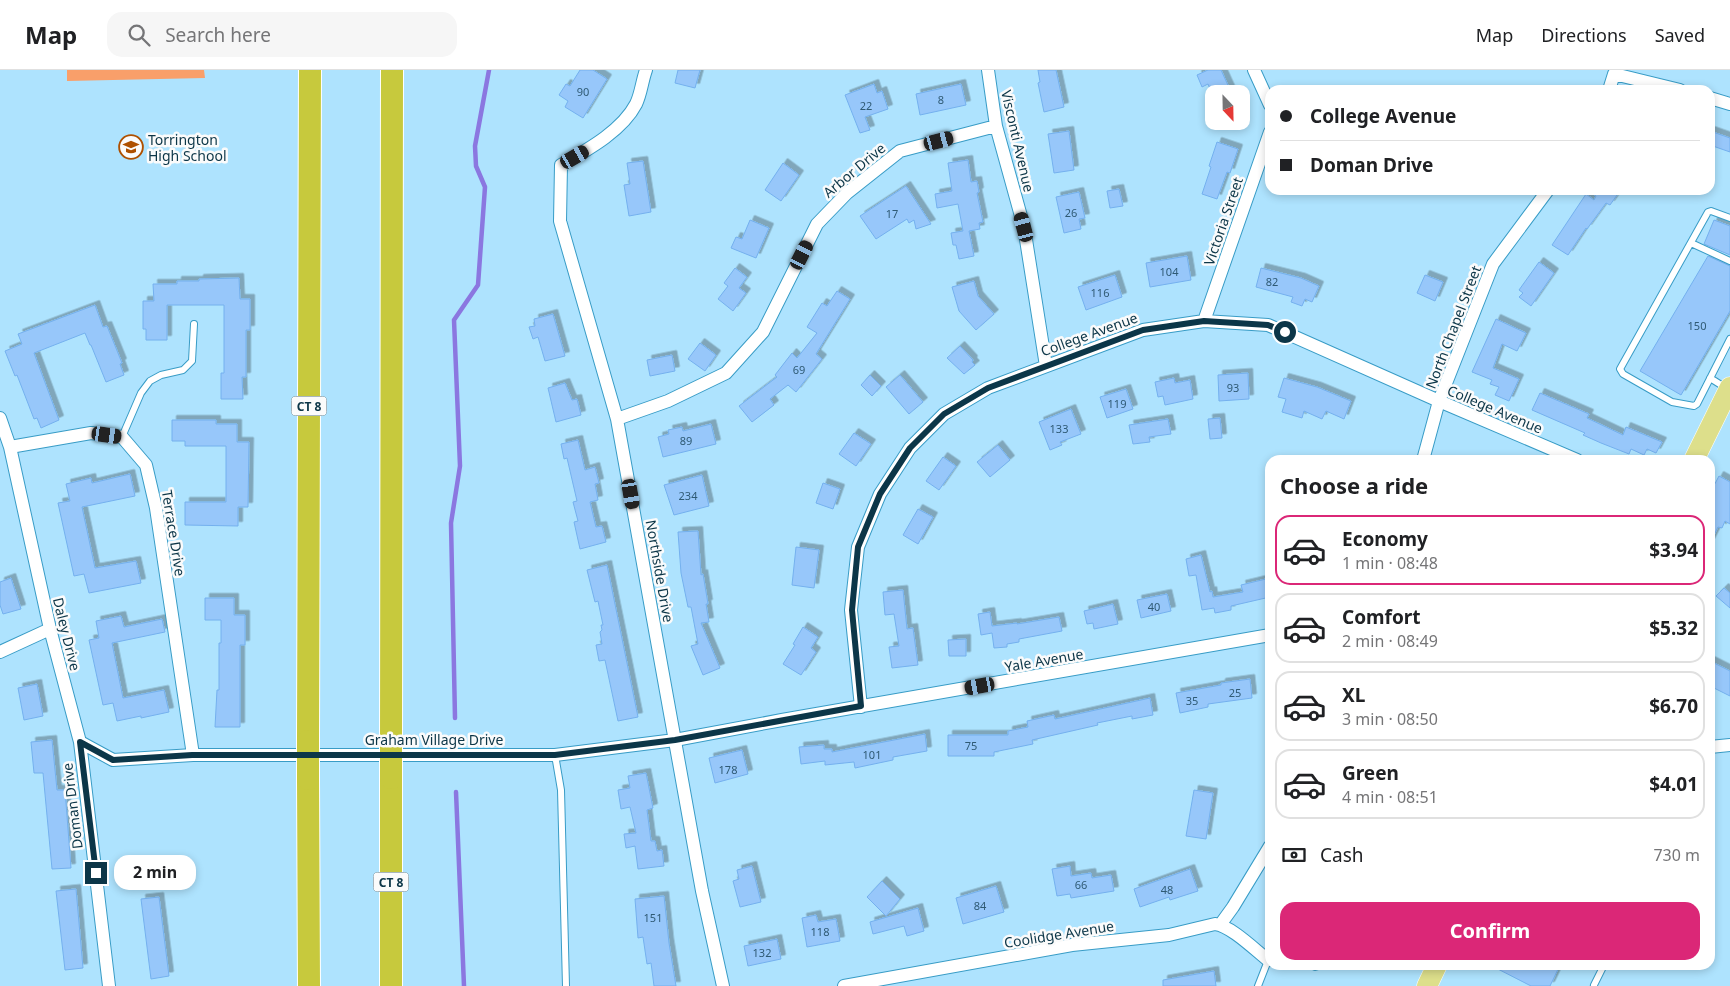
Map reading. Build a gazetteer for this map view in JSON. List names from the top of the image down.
{
  "streets": {
    "highway": ["CT 8"],
    "street": [
      "Visconti Avenue",
      "Arbor Drive",
      "Victoria Street",
      "North Chapel Street",
      "College Avenue",
      "Terrace Drive",
      "Northside Drive",
      "Daley Drive",
      "Yale Avenue",
      "Graham Village Drive",
      "Doman Drive",
      "Coolidge Avenue"
    ]
  },
  "crossings": [
    ["Visconti Avenue", "Arbor Drive"],
    ["Visconti Avenue", "College Avenue"],
    ["Arbor Drive", "Northside Drive"],
    ["Victoria Street", "College Avenue"],
    ["North Chapel Street", "College Avenue"],
    ["College Avenue", "Yale Avenue"],
    ["Terrace Drive", "Graham Village Drive"],
    ["Northside Drive", "Yale Avenue"],
    ["Northside Drive", "Graham Village Drive"],
    ["Daley Drive", "Doman Drive"],
    ["Yale Avenue", "Graham Village Drive"]
  ],
  "places": {
    "school or university": ["Torrington High School"]
  },
  "house_numbers": [
    "90",
    "8",
    "22",
    "26",
    "17",
    "104",
    "82",
    "116",
    "150",
    "69",
    "93",
    "119",
    "133",
    "89",
    "234",
    "40",
    "25",
    "35",
    "75",
    "101",
    "178",
    "66",
    "48",
    "84",
    "151",
    "118",
    "132"
  ],
  "north": "bottom",
  "page": {
    "header": "Map",
    "search": "Search here",
    "nav": ["Map", "Directions", "Saved"],
    "banner": ["College Avenue", "Doman Drive"],
    "heading": "Choose a ride",
    "list": [
      {
        "name": "Economy",
        "note": "1 min · 08:48",
        "value": "$3.94"
      },
      {
        "name": "Comfort",
        "note": "2 min · 08:49",
        "value": "$5.32"
      },
      {
        "name": "XL",
        "note": "3 min · 08:50",
        "value": "$6.70"
      },
      {
        "name": "Green",
        "note": "4 min · 08:51",
        "value": "$4.01"
      }
    ],
    "pay": ["Cash", "730 m"],
    "bubble": "2 min",
    "buttons": "Confirm"
  }
}
